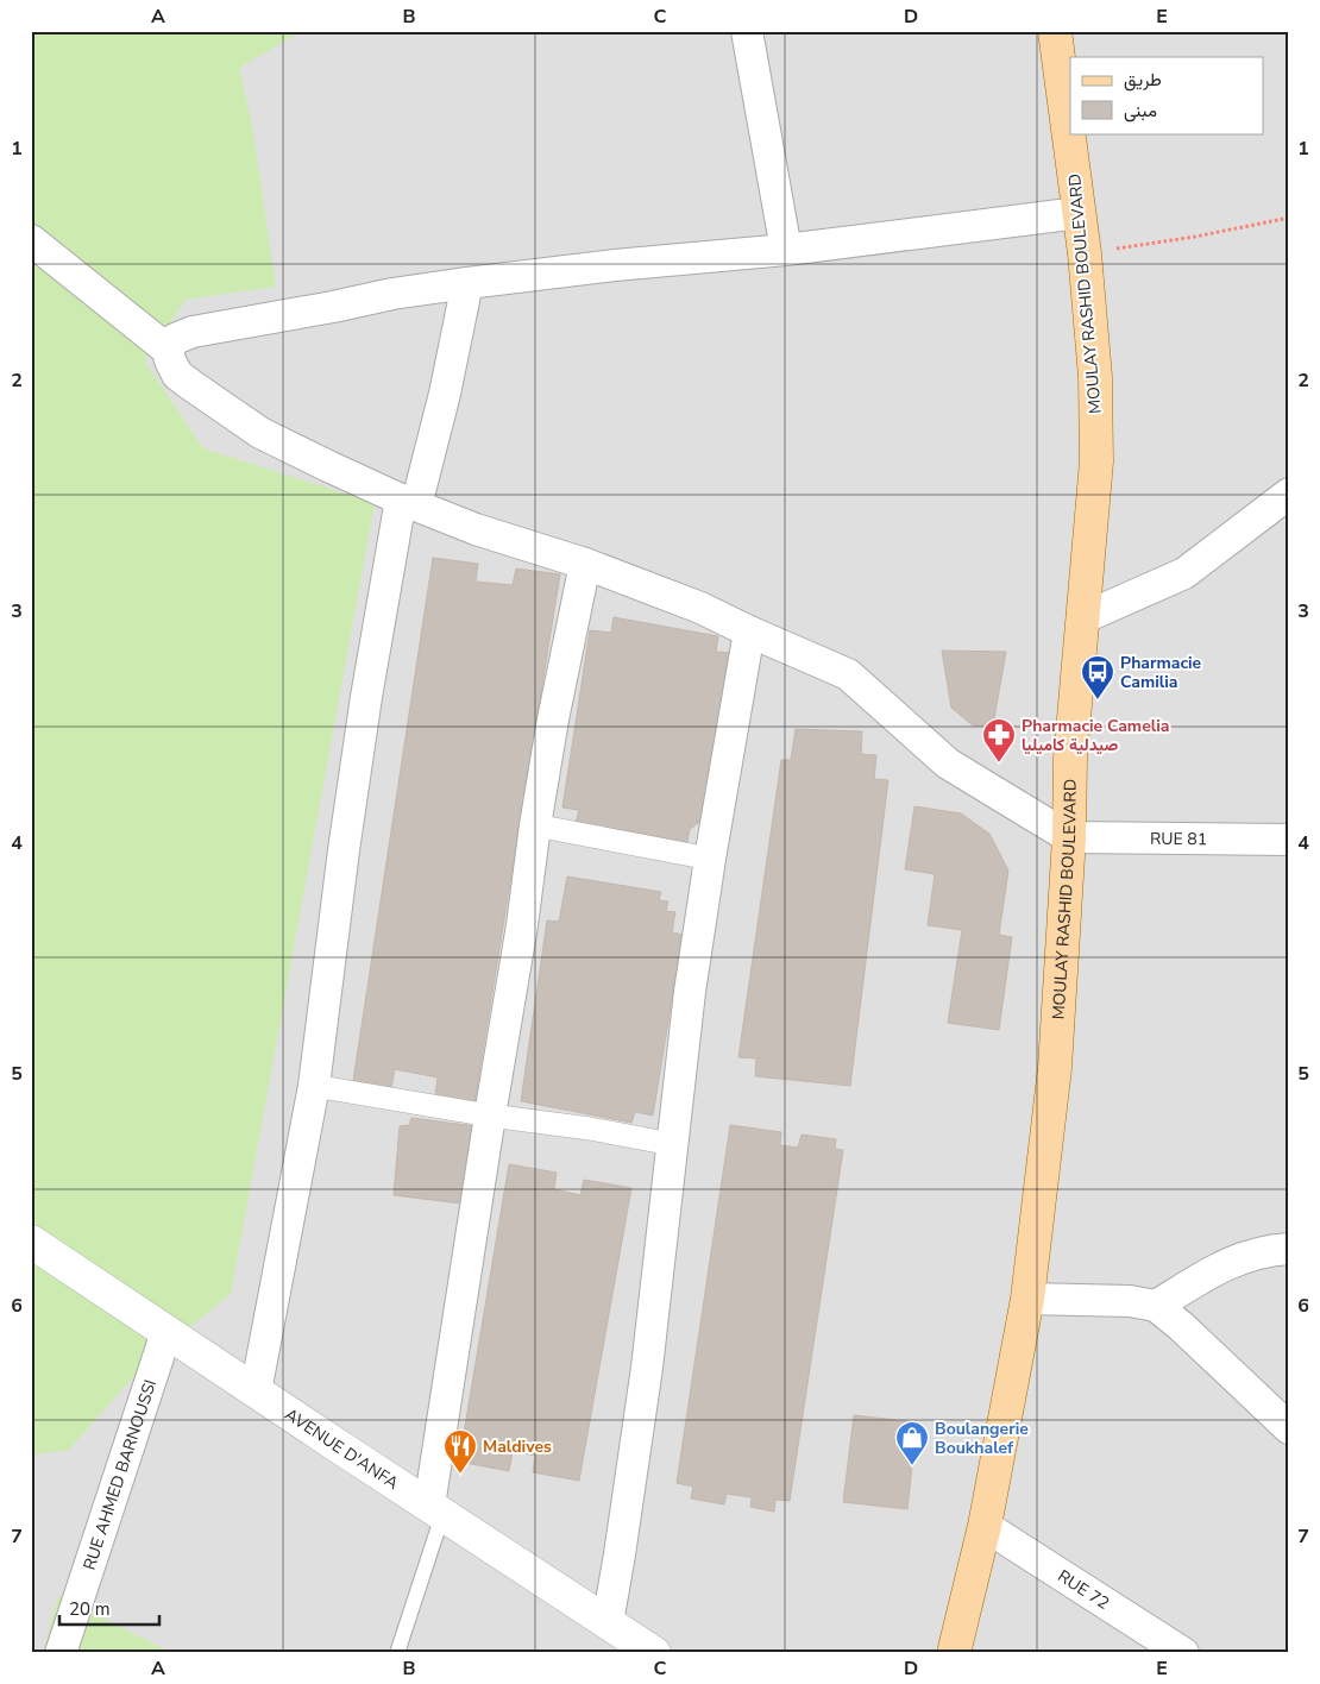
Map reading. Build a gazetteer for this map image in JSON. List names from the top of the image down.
{
  "streets": {
    "main road": ["MOULAY RASHID BOULEVARD"],
    "street": [
      "RUE 81",
      "AVENUE D'ANFA",
      "RUE AHMED BARNOUSSI",
      "RUE 72"
    ]
  },
  "crossings": [
    ["MOULAY RASHID BOULEVARD", "RUE 81"],
    ["MOULAY RASHID BOULEVARD", "RUE 72"],
    ["AVENUE D'ANFA", "RUE AHMED BARNOUSSI"]
  ],
  "places": {
    "bus stop": ["Pharmacie Camilia"],
    "pharmacy": ["Pharmacie Camelia صيدلية كاميليا"],
    "shop": ["Boulangerie Boukhalef"],
    "restaurant": ["Maldives"]
  },
  "legend": ["طريق", "مبنى"],
  "scale_bar": "20 m",
  "grid": {
    "columns": [
      "A",
      "B",
      "C",
      "D",
      "E"
    ],
    "rows": [
      "1",
      "2",
      "3",
      "4",
      "5",
      "6",
      "7"
    ]
  }
}
